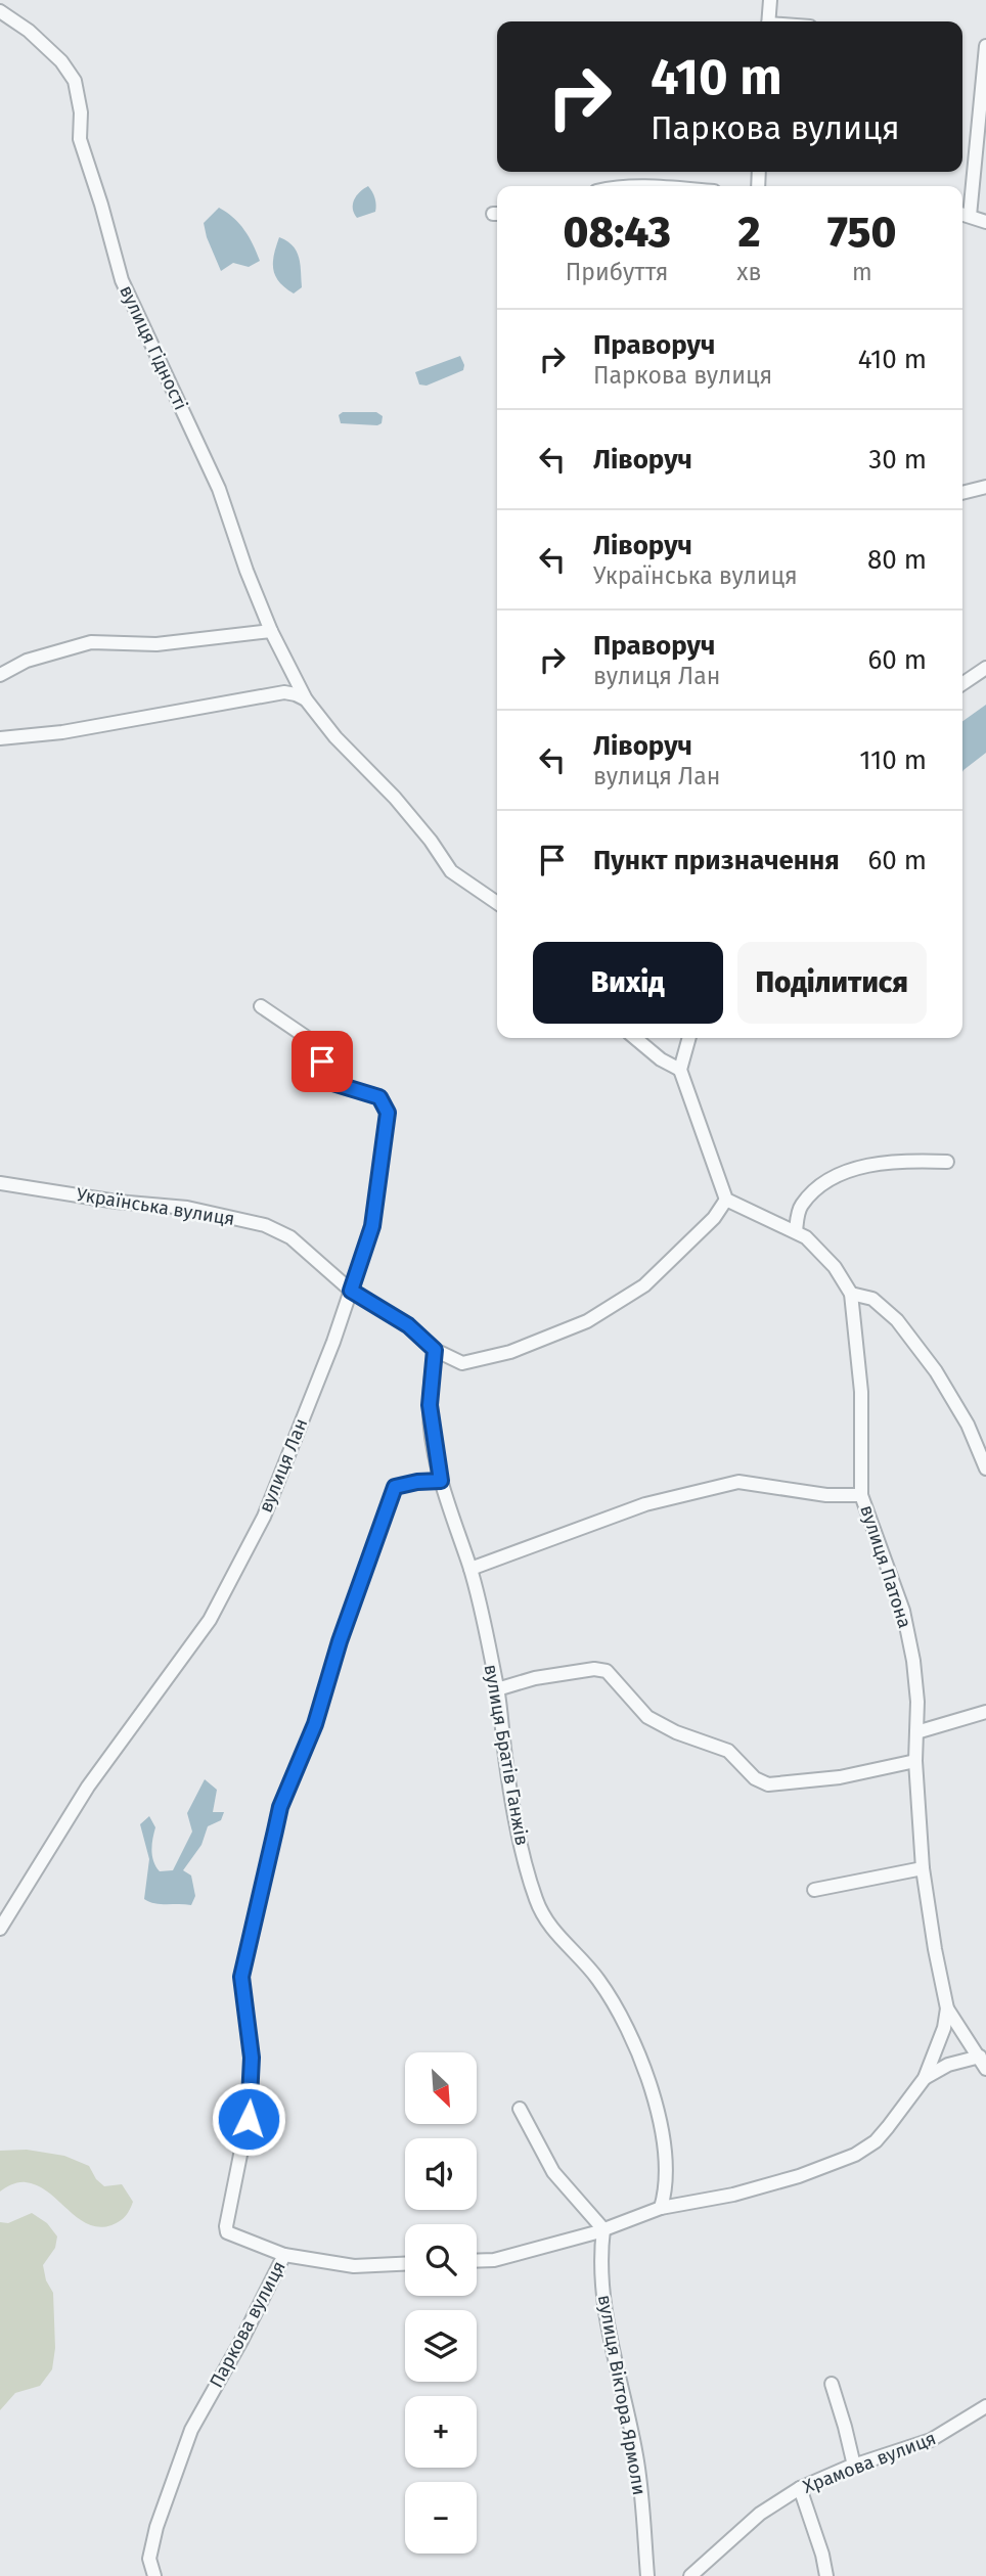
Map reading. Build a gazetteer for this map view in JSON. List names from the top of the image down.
{
  "streets": {
    "street": [
      "вулиця Гідності",
      "Українська вулиця",
      "вулиця Лан",
      "вулиця Патона",
      "вулиця Братів Ганжів",
      "Паркова вулиця",
      "вулиця Віктора Ярмоли",
      "Храмова вулиця"
    ]
  },
  "crossings": [
    ["Українська вулиця", "вулиця Лан"],
    ["Українська вулиця", "вулиця Братів Ганжів"],
    ["вулиця Братів Ганжів", "Паркова вулиця"]
  ],
  "north": "bottom right",
  "page": {
    "turn": ["410 m", "Паркова вулиця"],
    "eta": [
      "08:43",
      "Прибуття",
      "2",
      "хв",
      "750",
      "m"
    ],
    "list": [
      {
        "name": "Праворуч",
        "note": "Паркова вулиця",
        "value": "410 m"
      },
      {
        "name": "Ліворуч",
        "value": "30 m"
      },
      {
        "name": "Ліворуч",
        "note": "Українська вулиця",
        "value": "80 m"
      },
      {
        "name": "Праворуч",
        "note": "вулиця Лан",
        "value": "60 m"
      },
      {
        "name": "Ліворуч",
        "note": "вулиця Лан",
        "value": "110 m"
      },
      {
        "name": "Пункт призначення",
        "value": "60 m"
      }
    ],
    "buttons": ["Вихід", "Поділитися"],
    "map_buttons": ["+", "−"]
  }
}
